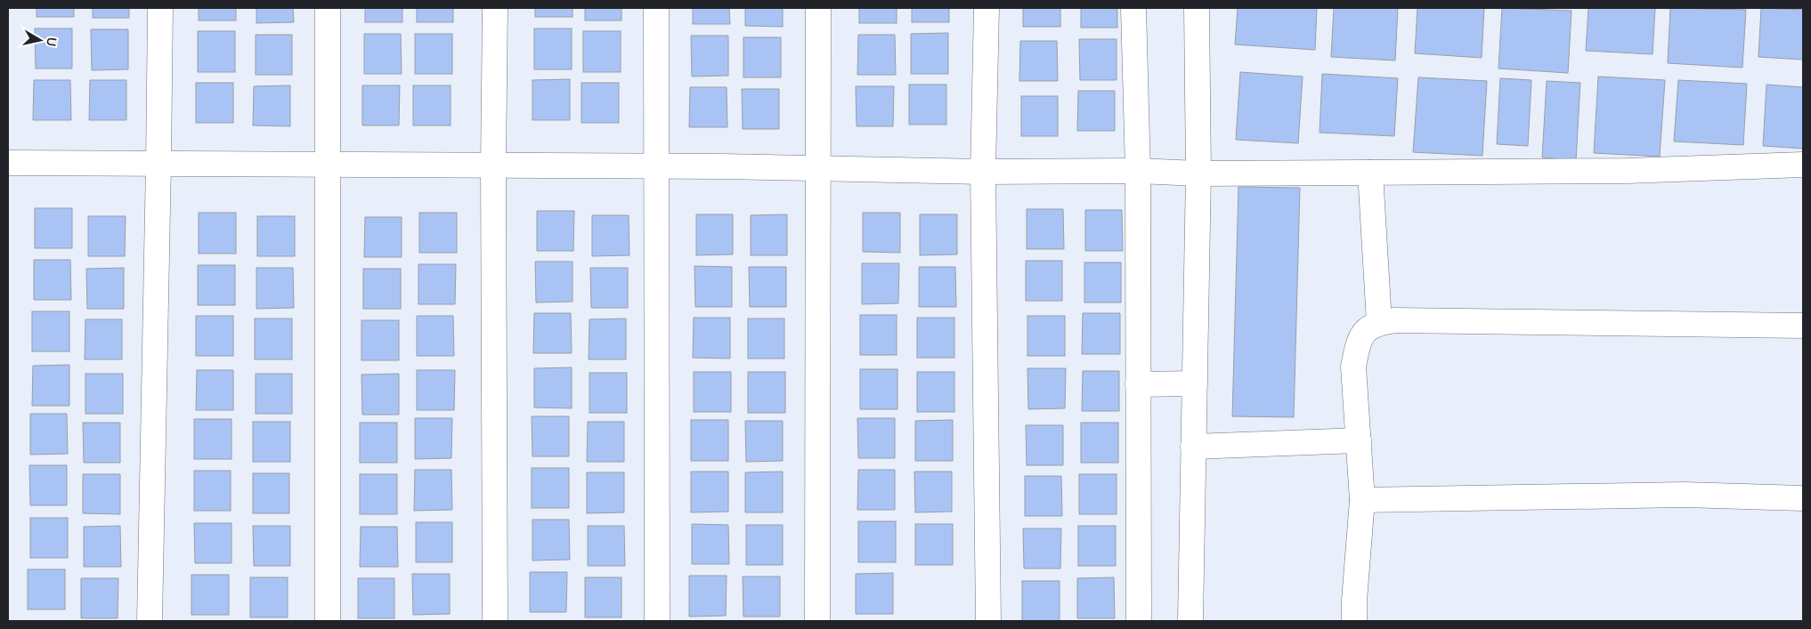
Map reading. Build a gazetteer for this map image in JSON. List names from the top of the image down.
{
  "north": "right"
}
